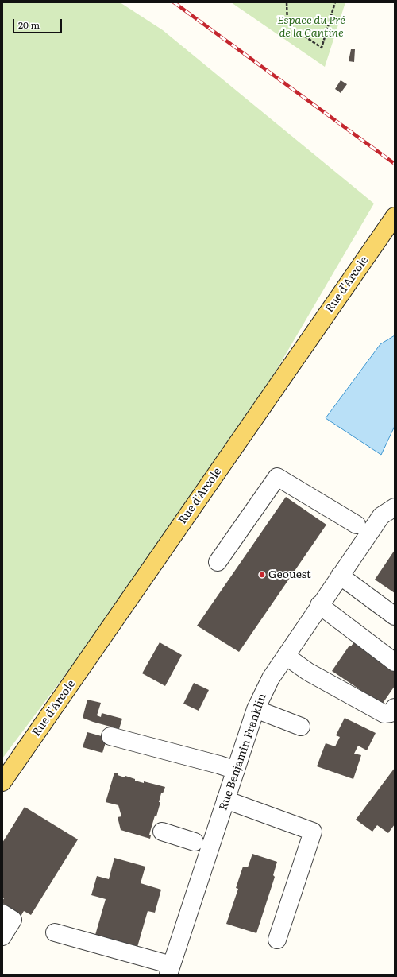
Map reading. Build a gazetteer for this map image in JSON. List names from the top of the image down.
{
  "streets": {
    "main road": ["Rue d'Arcole"],
    "street": ["Rue Benjamin Franklin"]
  },
  "parks": ["Espace du Pré de la Cantine"],
  "places": ["Geouest"],
  "scale_bar": "20 m"
}
